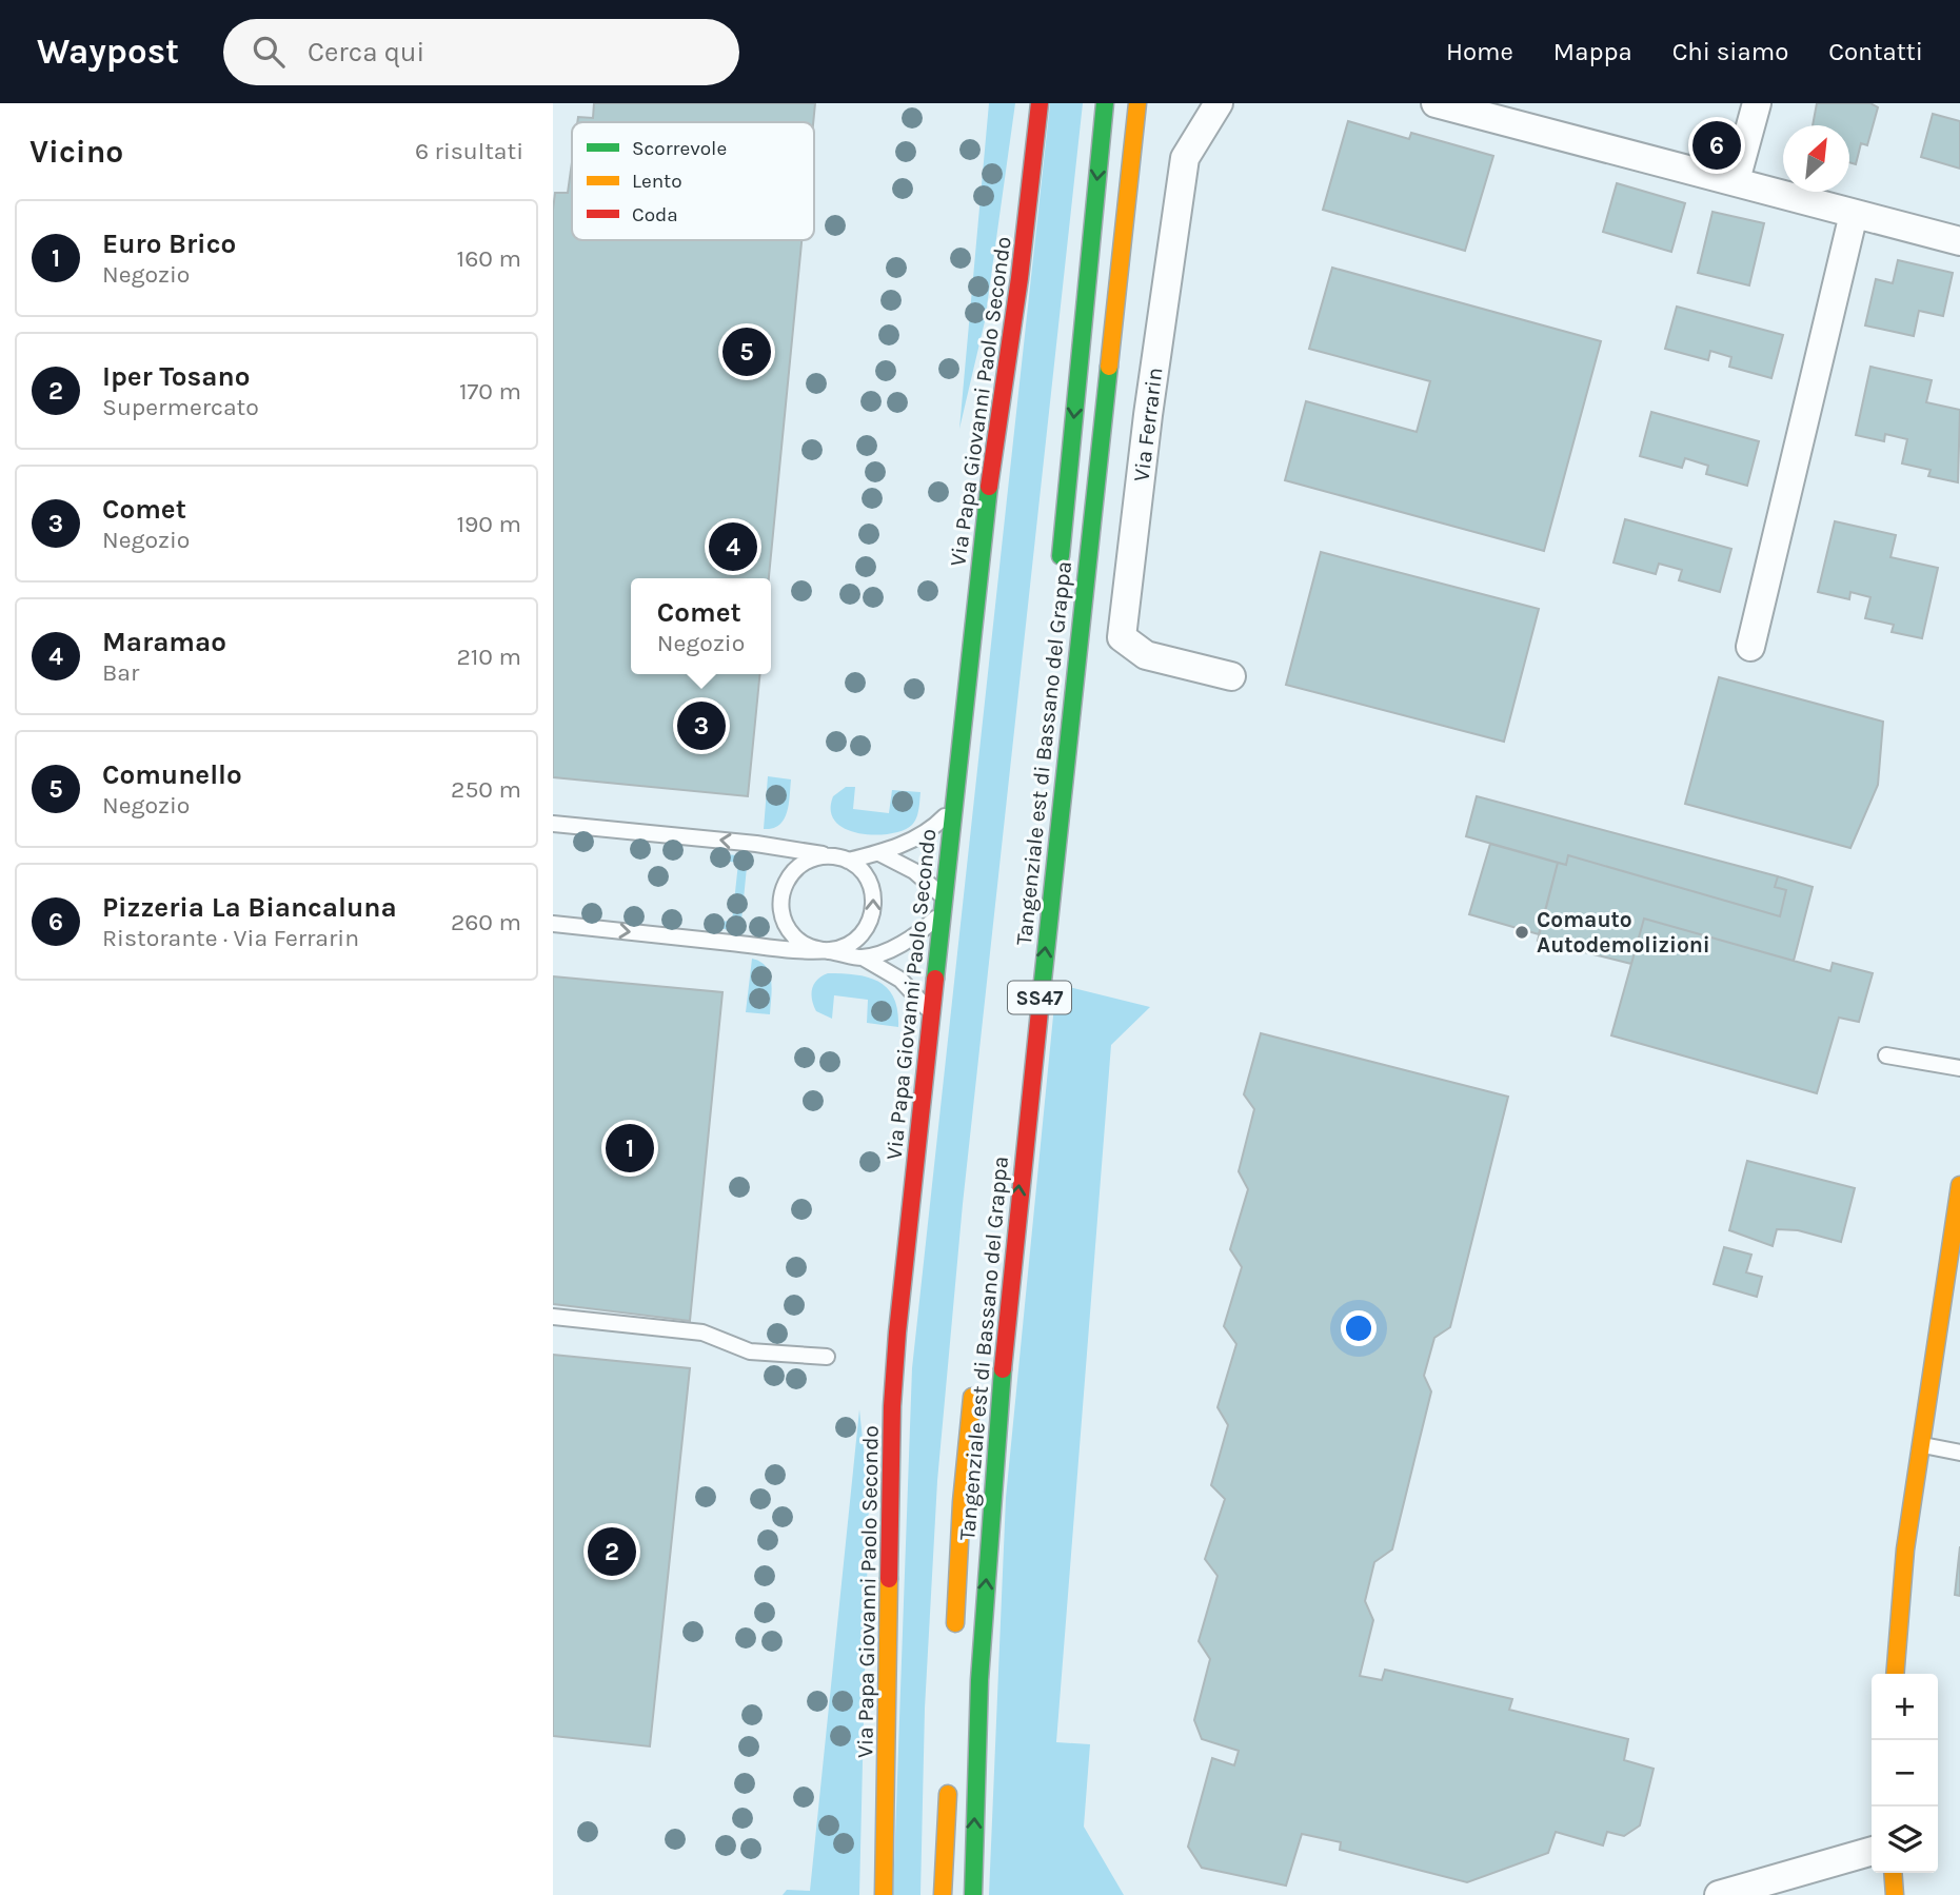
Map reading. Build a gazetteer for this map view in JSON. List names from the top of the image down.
{
  "streets": {
    "main road": ["Via Papa Giovanni Paolo Secondo", "Tangenziale est di Bassano del Grappa", "SS47"],
    "street": ["Via Ferrarin"]
  },
  "places": ["Comauto Autodemolizioni"],
  "legend": ["Scorrevole", "Lento", "Coda"],
  "north": "top right",
  "page": {
    "header": "Waypost",
    "search": "Cerca qui",
    "nav": [
      "Home",
      "Mappa",
      "Chi siamo",
      "Contatti"
    ],
    "heading": ["Vicino", "6 risultati"],
    "pins": [
      "6",
      "5",
      "4",
      "3",
      "1",
      "2"
    ],
    "list": [
      {
        "mark": "1",
        "name": "Euro Brico",
        "note": "Negozio",
        "value": "160 m"
      },
      {
        "mark": "2",
        "name": "Iper Tosano",
        "note": "Supermercato",
        "value": "170 m"
      },
      {
        "mark": "3",
        "name": "Comet",
        "note": "Negozio",
        "value": "190 m"
      },
      {
        "mark": "4",
        "name": "Maramao",
        "note": "Bar",
        "value": "210 m"
      },
      {
        "mark": "5",
        "name": "Comunello",
        "note": "Negozio",
        "value": "250 m"
      },
      {
        "mark": "6",
        "name": "Pizzeria La Biancaluna",
        "note": "Ristorante · Via Ferrarin",
        "value": "260 m"
      }
    ],
    "popup": ["Comet", "Negozio"],
    "map_buttons": ["+", "−"]
  }
}
